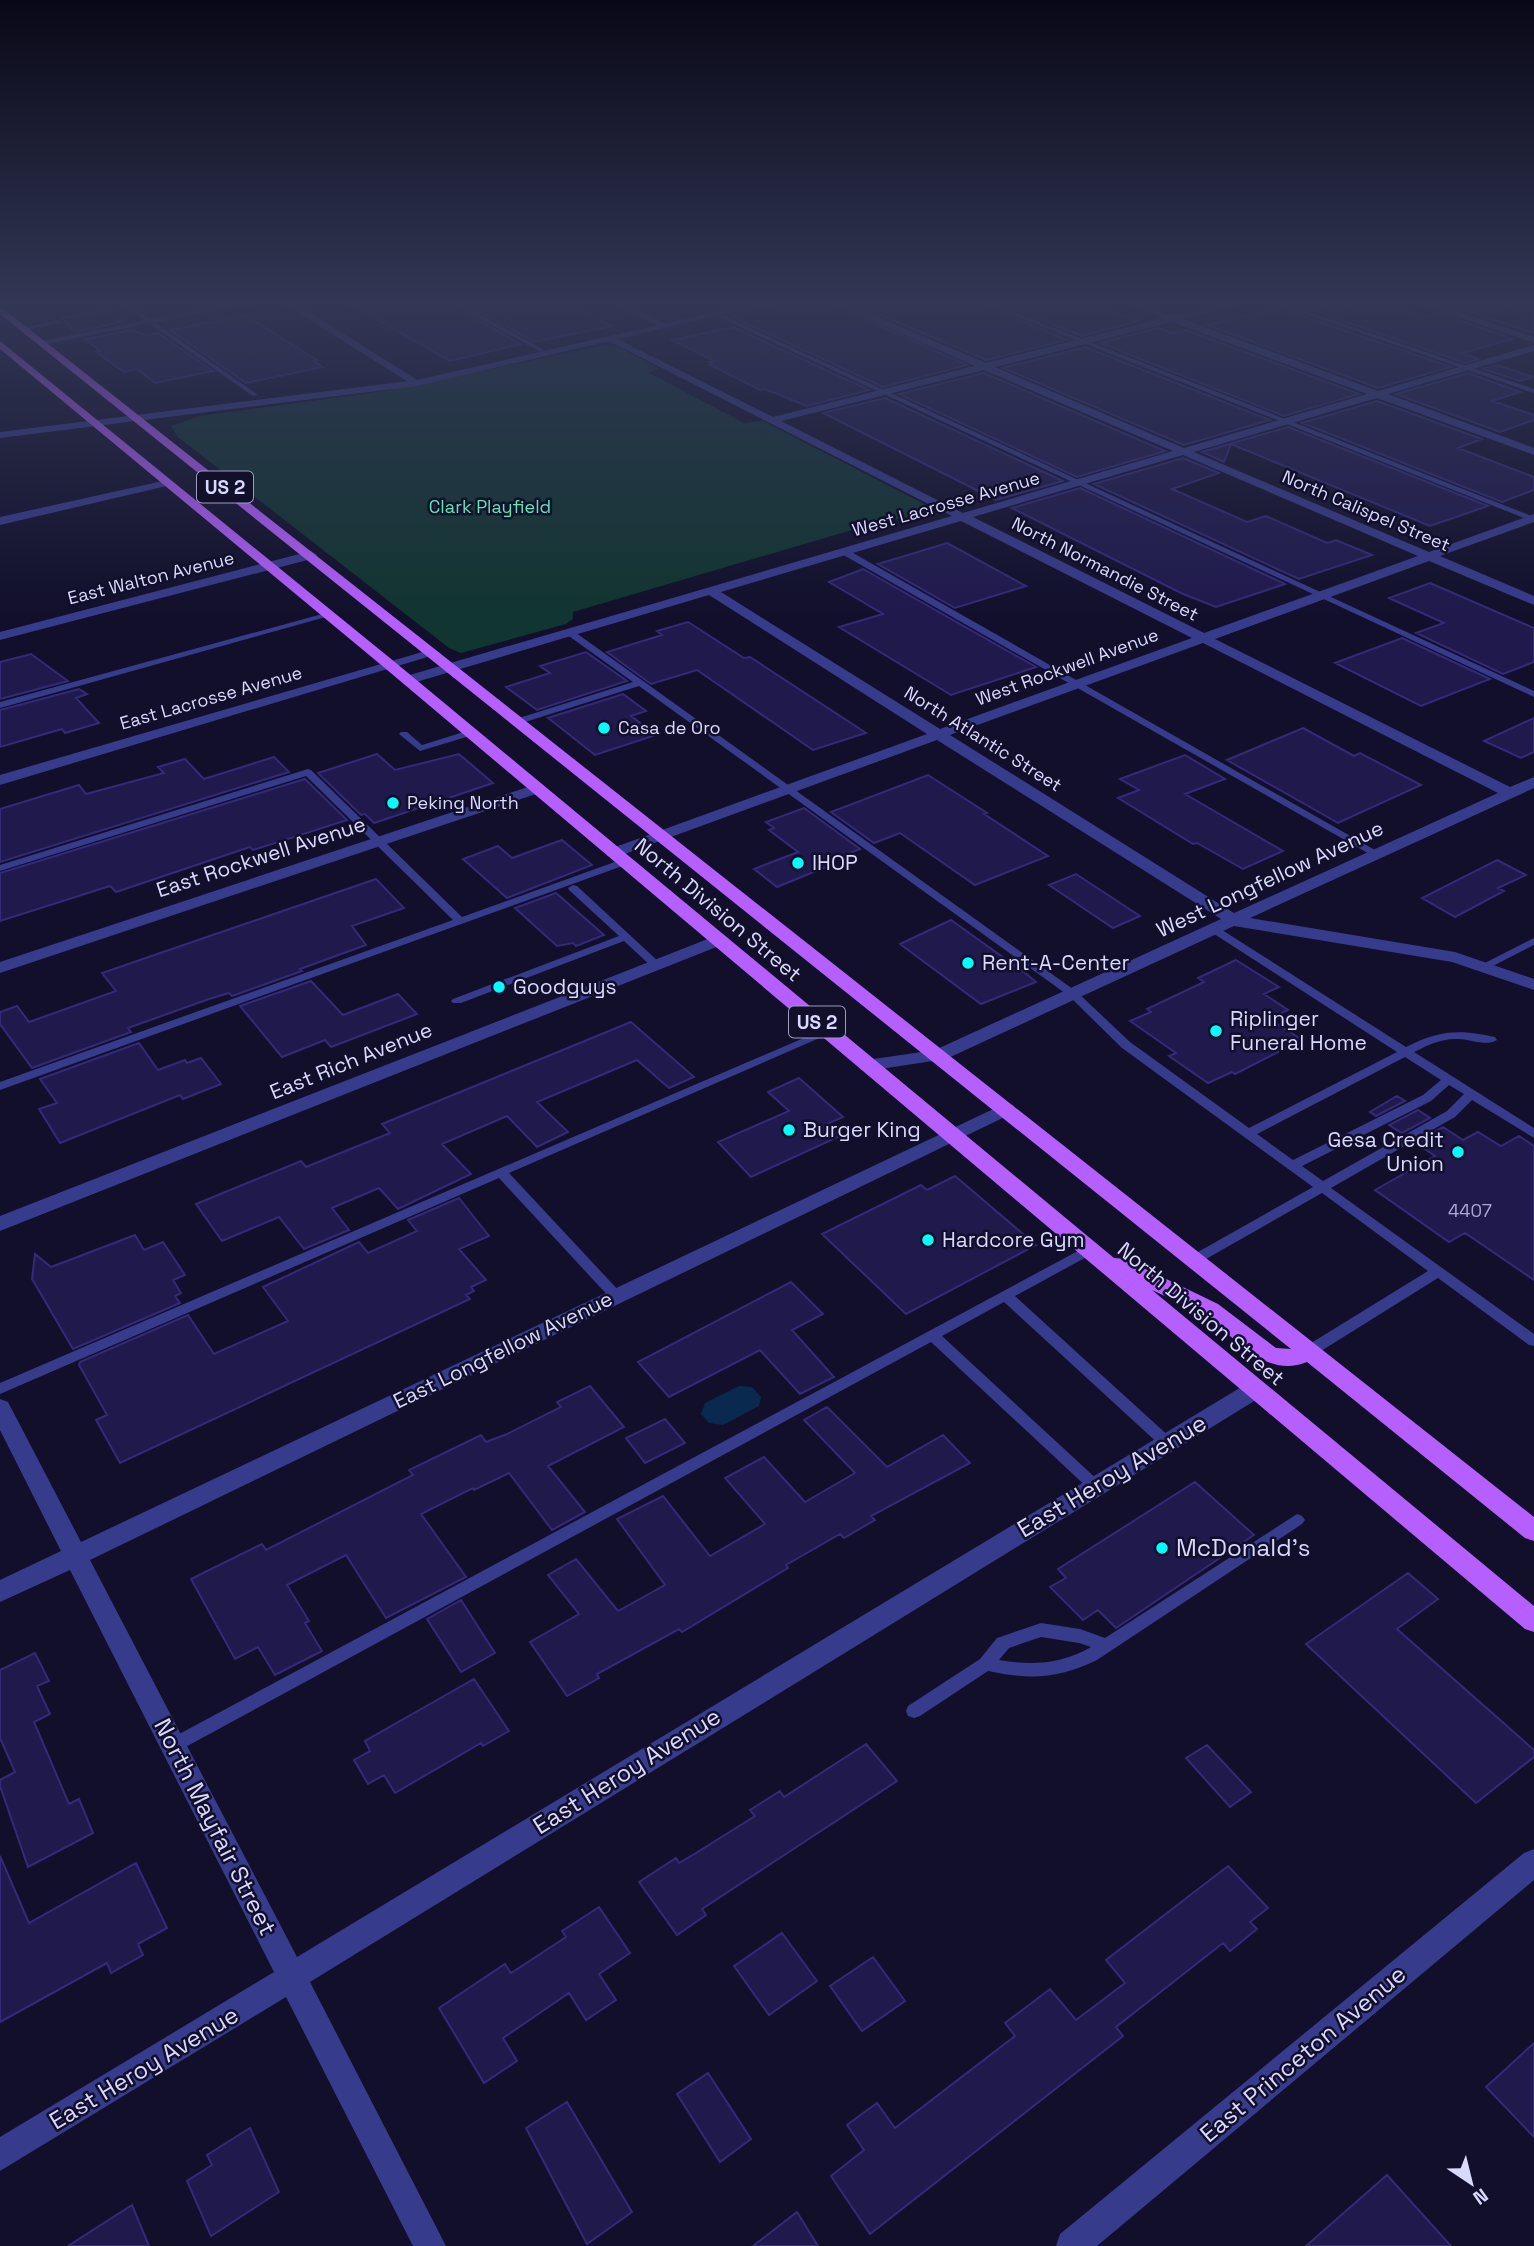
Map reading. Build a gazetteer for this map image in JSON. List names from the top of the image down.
{
  "streets": {
    "main road": ["US 2", "North Division Street"],
    "street": [
      "West Lacrosse Avenue",
      "North Calispel Street",
      "North Normandie Street",
      "East Walton Avenue",
      "West Rockwell Avenue",
      "East Lacrosse Avenue",
      "North Atlantic Street",
      "East Rockwell Avenue",
      "West Longfellow Avenue",
      "East Rich Avenue",
      "East Longfellow Avenue",
      "East Heroy Avenue",
      "North Mayfair Street",
      "East Princeton Avenue"
    ]
  },
  "crossings": [
    ["West Lacrosse Avenue", "North Calispel Street"],
    ["West Lacrosse Avenue", "North Normandie Street"],
    ["West Lacrosse Avenue", "North Atlantic Street"],
    ["West Lacrosse Avenue", "North Division Street"],
    ["North Calispel Street", "West Rockwell Avenue"],
    ["North Normandie Street", "West Rockwell Avenue"],
    ["North Normandie Street", "West Longfellow Avenue"],
    ["East Walton Avenue", "North Division Street"],
    ["West Rockwell Avenue", "North Atlantic Street"],
    ["West Rockwell Avenue", "North Division Street"],
    ["East Lacrosse Avenue", "North Division Street"],
    ["North Atlantic Street", "West Longfellow Avenue"],
    ["East Rockwell Avenue", "North Division Street"],
    ["West Longfellow Avenue", "North Division Street"],
    ["North Division Street", "East Rich Avenue"],
    ["North Division Street", "East Longfellow Avenue"],
    ["North Division Street", "East Heroy Avenue"],
    ["East Longfellow Avenue", "North Mayfair Street"],
    ["East Heroy Avenue", "North Mayfair Street"]
  ],
  "parks": ["Clark Playfield"],
  "places": [
    "Casa de Oro",
    "Peking North",
    "IHOP",
    "Rent-A-Center",
    "Goodguys",
    "Riplinger Funeral Home",
    "Burger King",
    "Gesa Credit Union",
    "Hardcore Gym",
    "McDonald's"
  ],
  "house_numbers": ["4407"],
  "north": "bottom right"
}
